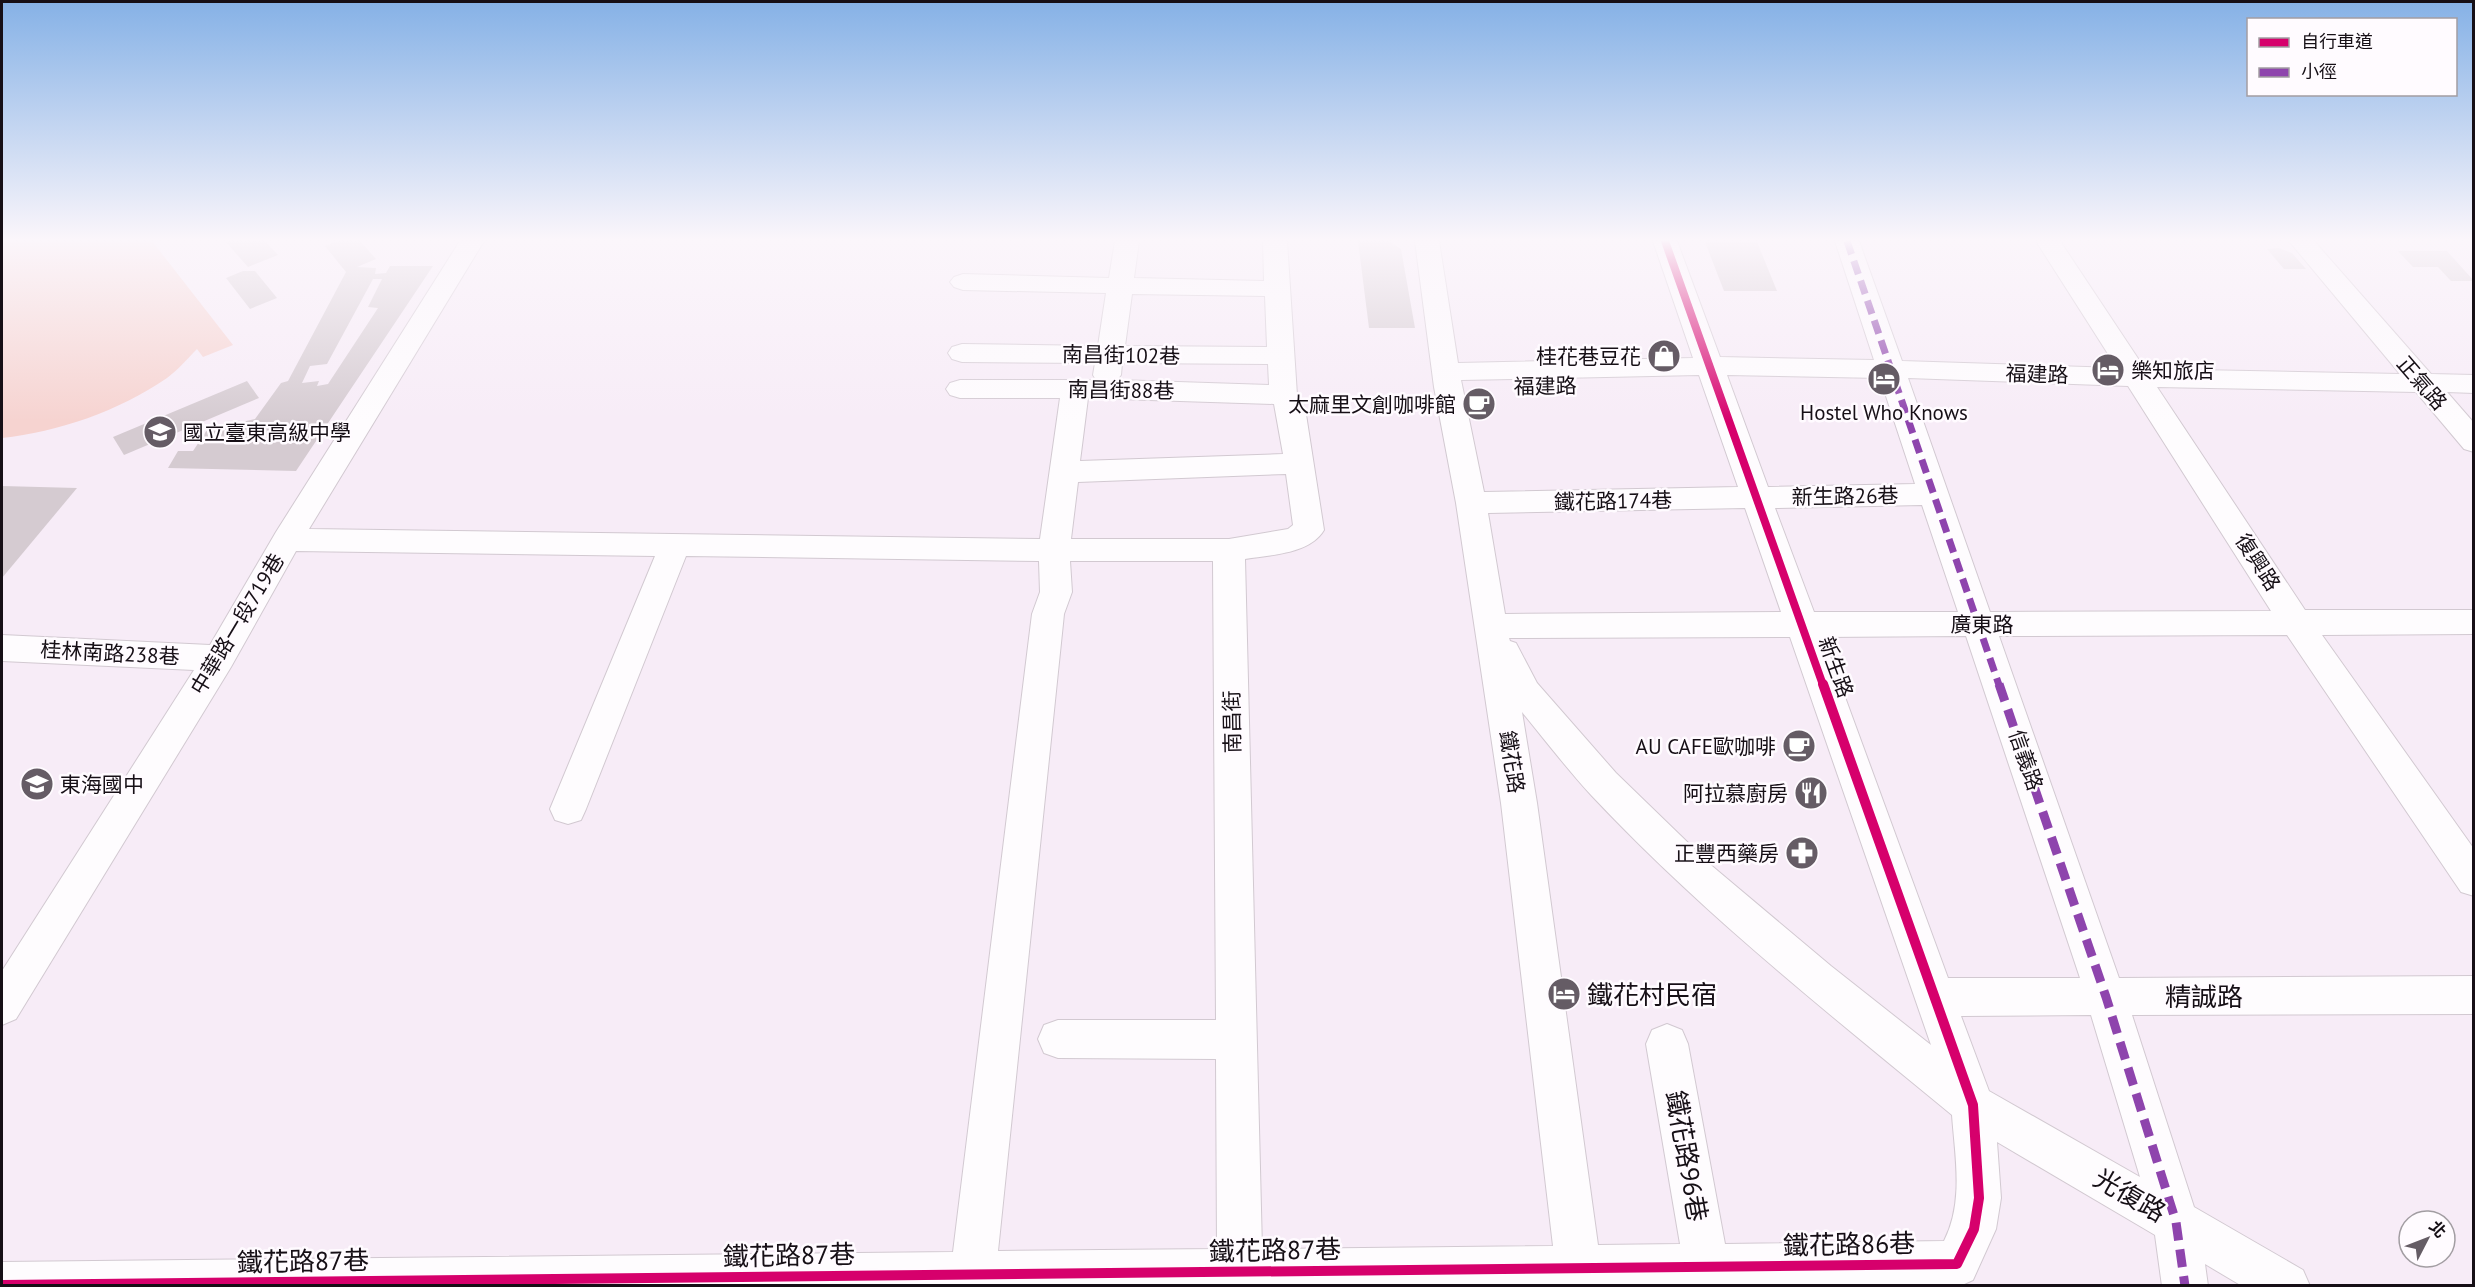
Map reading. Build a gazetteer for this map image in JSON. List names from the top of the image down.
{
  "streets": {
    "street": [
      "南昌街102巷",
      "福建路",
      "正氣路",
      "南昌街88巷",
      "新生路26巷",
      "鐵花路174巷",
      "復興路",
      "中華路一段719巷",
      "廣東路",
      "桂林南路238巷",
      "新生路",
      "南昌街",
      "信義路",
      "鐵花路",
      "精誠路",
      "鐵花路96巷",
      "光復路",
      "鐵花路86巷",
      "鐵花路87巷"
    ]
  },
  "crossings": [
    ["福建路", "正氣路"],
    ["福建路", "復興路"],
    ["福建路", "新生路"],
    ["福建路", "信義路"],
    ["福建路", "鐵花路"],
    ["新生路26巷", "鐵花路174巷"],
    ["新生路26巷", "新生路"],
    ["新生路26巷", "信義路"],
    ["鐵花路174巷", "新生路"],
    ["鐵花路174巷", "鐵花路"],
    ["復興路", "廣東路"],
    ["中華路一段719巷", "桂林南路238巷"],
    ["廣東路", "新生路"],
    ["廣東路", "信義路"],
    ["廣東路", "鐵花路"],
    ["廣東路", "光復路"],
    ["新生路", "精誠路"],
    ["新生路", "光復路"],
    ["新生路", "鐵花路86巷"],
    ["南昌街", "鐵花路87巷"],
    ["信義路", "精誠路"],
    ["信義路", "光復路"],
    ["鐵花路", "光復路"],
    ["鐵花路", "鐵花路86巷"],
    ["鐵花路", "鐵花路87巷"],
    ["鐵花路96巷", "鐵花路86巷"],
    ["光復路", "鐵花路86巷"],
    ["鐵花路86巷", "鐵花路87巷"]
  ],
  "places": {
    "shop": ["桂花巷豆花"],
    "hotel": ["樂知旅店", "Hostel Who Knows", "鐵花村民宿"],
    "cafe": ["太麻里文創咖啡館", "AU CAFE歐咖啡"],
    "school or university": ["國立臺東高級中學", "東海國中"],
    "restaurant": ["阿拉慕廚房"],
    "pharmacy": ["正豐西藥房"]
  },
  "legend": ["自行車道", "小徑"],
  "north": "top right"
}
